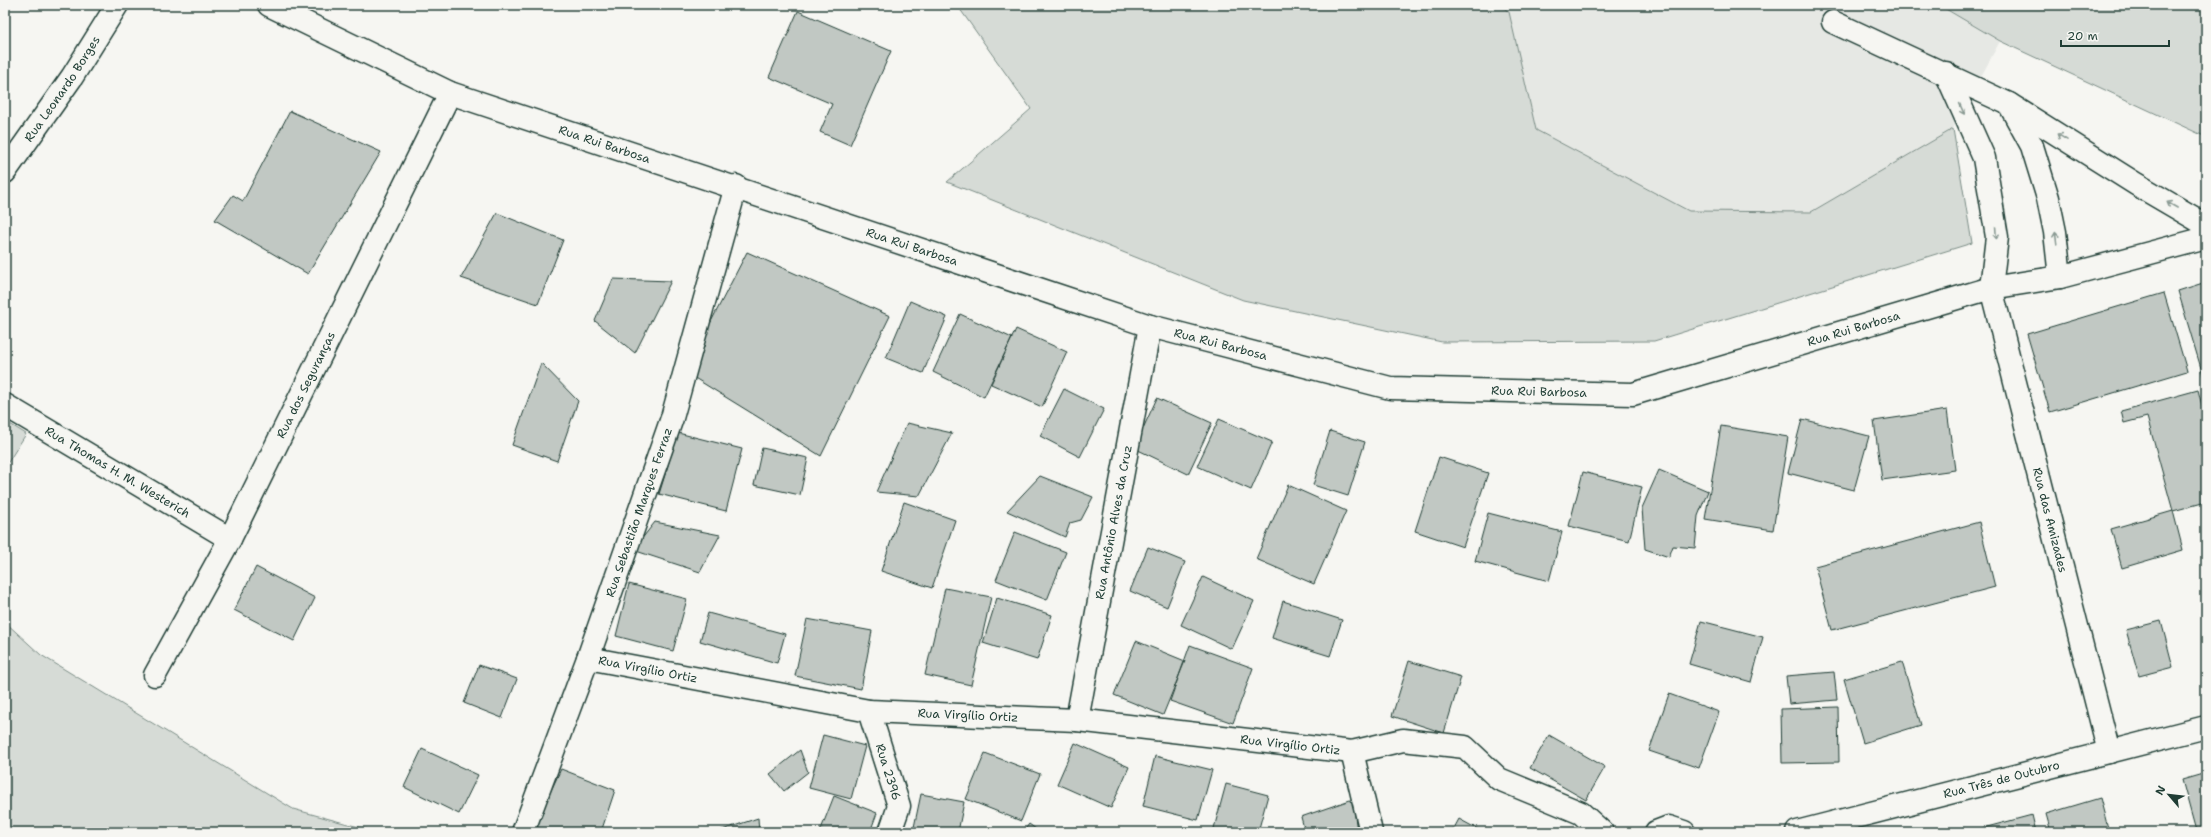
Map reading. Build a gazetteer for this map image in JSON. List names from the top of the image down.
{
  "streets": {
    "street": [
      "Rua Leonardo Borges",
      "Rua Rui Barbosa",
      "Rua dos Seguranças",
      "Rua Thomas H. M. Westerich",
      "Rua Sebastião Marques Ferraz",
      "Rua das Amizades",
      "Rua Antônio Alves da Cruz",
      "Rua Virgílio Ortiz",
      "Rua 2396",
      "Rua Três de Outubro"
    ]
  },
  "crossings": [
    ["Rua Rui Barbosa", "Rua dos Seguranças"],
    ["Rua Rui Barbosa", "Rua Sebastião Marques Ferraz"],
    ["Rua Rui Barbosa", "Rua das Amizades"],
    ["Rua Rui Barbosa", "Rua Antônio Alves da Cruz"],
    ["Rua dos Seguranças", "Rua Thomas H. M. Westerich"],
    ["Rua Sebastião Marques Ferraz", "Rua Virgílio Ortiz"],
    ["Rua das Amizades", "Rua Três de Outubro"],
    ["Rua Antônio Alves da Cruz", "Rua Virgílio Ortiz"],
    ["Rua Virgílio Ortiz", "Rua 2396"]
  ],
  "scale_bar": "20 m",
  "north": "top left"
}
